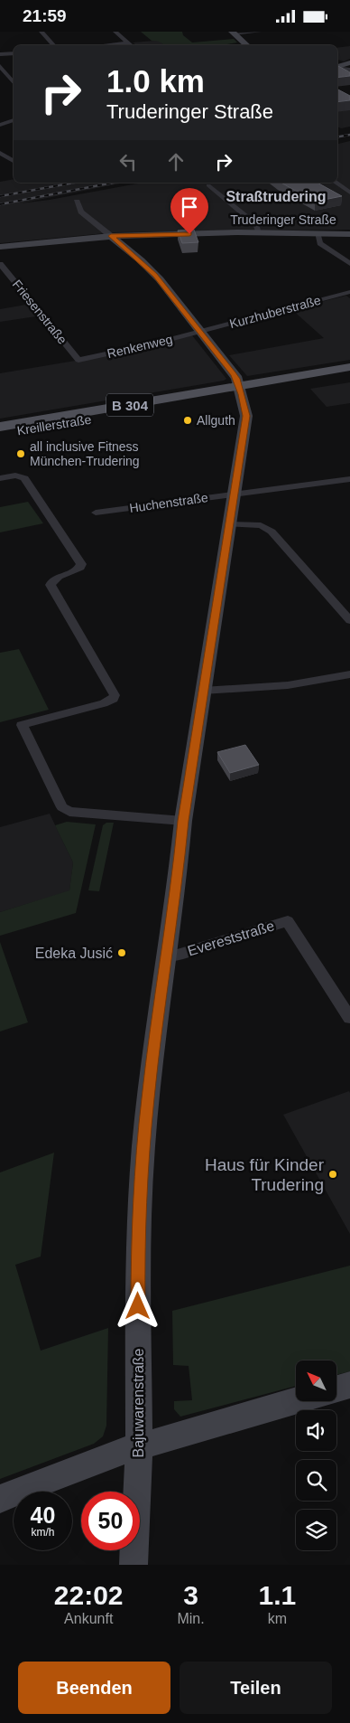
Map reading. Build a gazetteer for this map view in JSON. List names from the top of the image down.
{
  "streets": {
    "main road": ["B 304", "Kreillerstraße"],
    "street": [
      "Truderinger Straße",
      "Friesenstraße",
      "Kurzhuberstraße",
      "Renkenweg",
      "Huchenstraße",
      "Evereststraße",
      "Bajuwarenstraße"
    ]
  },
  "crossings": [
    ["Truderinger Straße", "Bajuwarenstraße"],
    ["Friesenstraße", "Renkenweg"],
    ["Kurzhuberstraße", "Renkenweg"],
    ["Kurzhuberstraße", "Bajuwarenstraße"],
    ["Renkenweg", "Bajuwarenstraße"],
    ["B 304", "Kreillerstraße"],
    ["B 304", "Bajuwarenstraße"],
    ["Kreillerstraße", "Bajuwarenstraße"],
    ["Huchenstraße", "Bajuwarenstraße"],
    ["Evereststraße", "Bajuwarenstraße"]
  ],
  "districts": ["Straßtrudering"],
  "places": [
    "Allguth",
    "all inclusive Fitness München-Trudering",
    "Edeka Jusić",
    "Haus für Kinder Trudering"
  ],
  "north": "top left",
  "page": {
    "status": "21:59",
    "turn": ["1.0 km", "Truderinger Straße"],
    "speed": "40 km/h",
    "limit": "50",
    "eta": [
      "22:02",
      "Ankunft",
      "3",
      "Min.",
      "1.1",
      "km"
    ],
    "buttons": ["Beenden", "Teilen"]
  }
}
